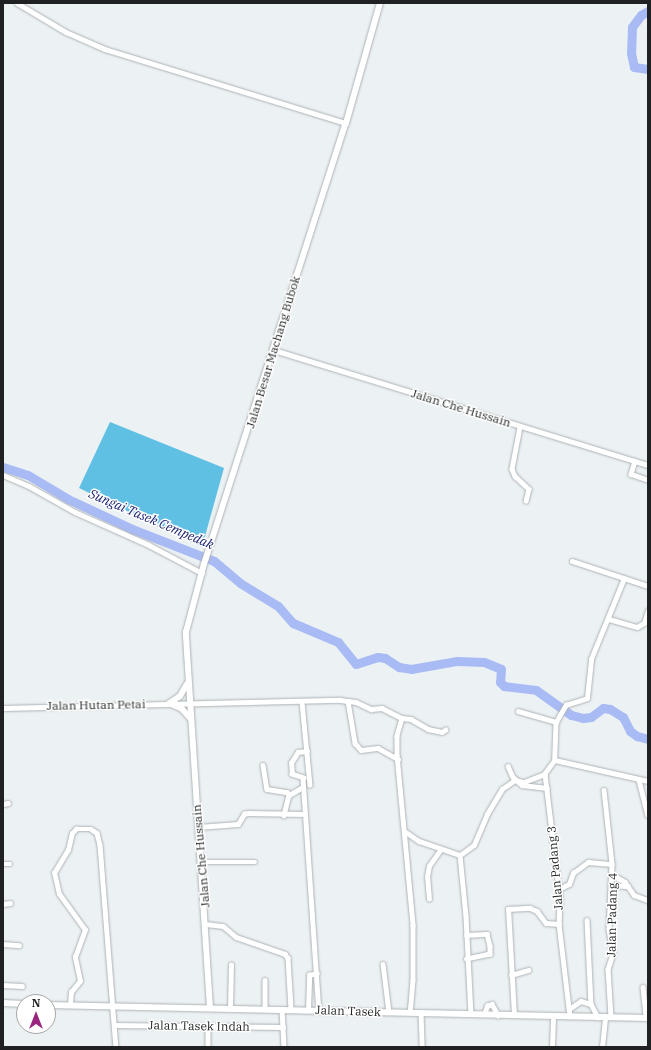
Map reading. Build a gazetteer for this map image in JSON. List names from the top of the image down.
{
  "streets": {
    "main road": ["Jalan Besar Machang Bubok", "Jalan Che Hussain", "Jalan Tasek"],
    "street": [
      "Jalan Hutan Petai",
      "Jalan Padang 3",
      "Jalan Padang 4",
      "Jalan Tasek Indah"
    ]
  },
  "crossings": [
    ["Jalan Besar Machang Bubok", "Jalan Che Hussain"],
    ["Jalan Besar Machang Bubok", "Jalan Hutan Petai"],
    ["Jalan Che Hussain", "Jalan Hutan Petai"],
    ["Jalan Che Hussain", "Jalan Tasek"],
    ["Jalan Padang 3", "Jalan Tasek"],
    ["Jalan Padang 4", "Jalan Tasek"]
  ],
  "water": ["Sungai Tasek Cempedak"],
  "north": "top"
}
